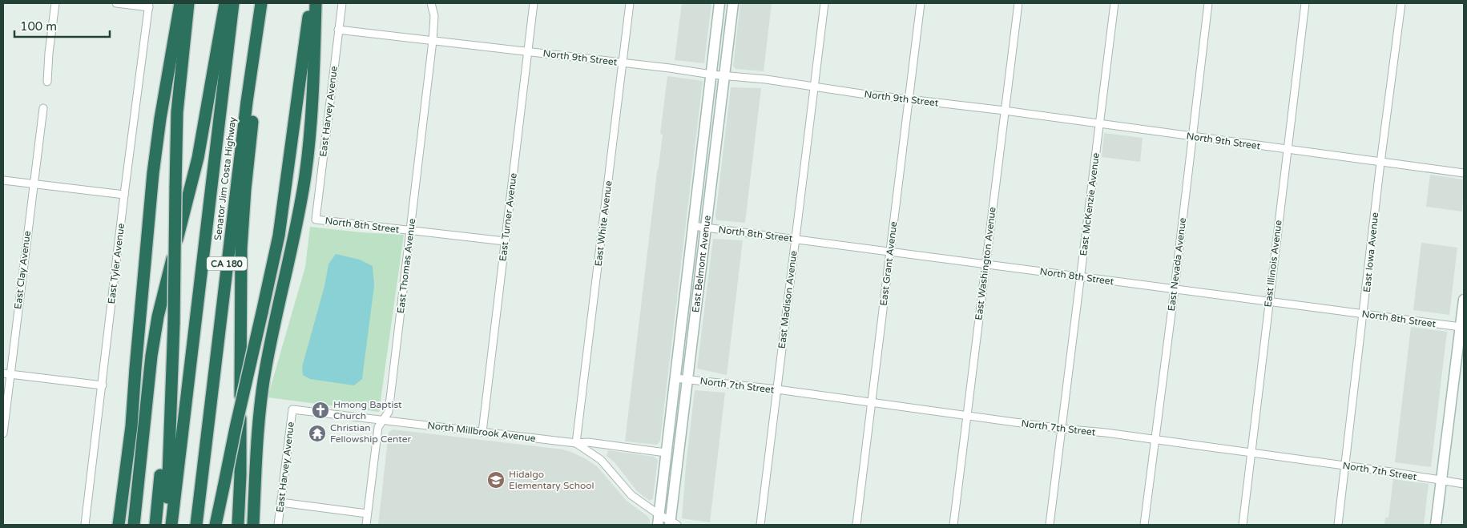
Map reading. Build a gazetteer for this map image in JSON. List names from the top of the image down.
{
  "streets": {
    "highway": ["Senator Jim Costa Highway", "CA 180"],
    "main road": ["East Belmont Avenue"],
    "street": [
      "North 9th Street",
      "East Harvey Avenue",
      "East McKenzie Avenue",
      "East Turner Avenue",
      "East White Avenue",
      "North 8th Street",
      "East Iowa Avenue",
      "East Tyler Avenue",
      "East Grant Avenue",
      "East Washington Avenue",
      "East Illinois Avenue",
      "East Nevada Avenue",
      "East Thomas Avenue",
      "East Clay Avenue",
      "East Madison Avenue",
      "North 7th Street",
      "North Millbrook Avenue"
    ]
  },
  "crossings": [
    ["North 9th Street", "East Harvey Avenue"],
    ["North 9th Street", "East McKenzie Avenue"],
    ["North 9th Street", "East Turner Avenue"],
    ["North 9th Street", "East White Avenue"],
    ["North 9th Street", "East Iowa Avenue"],
    ["North 9th Street", "East Belmont Avenue"],
    ["North 9th Street", "East Grant Avenue"],
    ["North 9th Street", "East Washington Avenue"],
    ["North 9th Street", "East Illinois Avenue"],
    ["North 9th Street", "East Nevada Avenue"],
    ["North 9th Street", "East Thomas Avenue"],
    ["North 9th Street", "East Madison Avenue"],
    ["East Harvey Avenue", "North 8th Street"],
    ["East Harvey Avenue", "North Millbrook Avenue"],
    ["East McKenzie Avenue", "North 8th Street"],
    ["East McKenzie Avenue", "North 7th Street"],
    ["East Turner Avenue", "North 8th Street"],
    ["East Turner Avenue", "North Millbrook Avenue"],
    ["East White Avenue", "North Millbrook Avenue"],
    ["North 8th Street", "East Iowa Avenue"],
    ["North 8th Street", "East Belmont Avenue"],
    ["North 8th Street", "East Grant Avenue"],
    ["North 8th Street", "East Washington Avenue"],
    ["North 8th Street", "East Illinois Avenue"],
    ["North 8th Street", "East Nevada Avenue"],
    ["North 8th Street", "East Thomas Avenue"],
    ["North 8th Street", "East Madison Avenue"],
    ["East Iowa Avenue", "North 7th Street"],
    ["East Belmont Avenue", "North 7th Street"],
    ["East Belmont Avenue", "North Millbrook Avenue"],
    ["East Grant Avenue", "North 7th Street"],
    ["East Washington Avenue", "North 7th Street"],
    ["East Illinois Avenue", "North 7th Street"],
    ["East Nevada Avenue", "North 7th Street"],
    ["East Thomas Avenue", "North Millbrook Avenue"],
    ["East Madison Avenue", "North 7th Street"]
  ],
  "places": {
    "church": ["Hmong Baptist Church"],
    "temple": ["Christian Fellowship Center"],
    "school or university": ["Hidalgo Elementary School"]
  },
  "scale_bar": "100 m"
}
